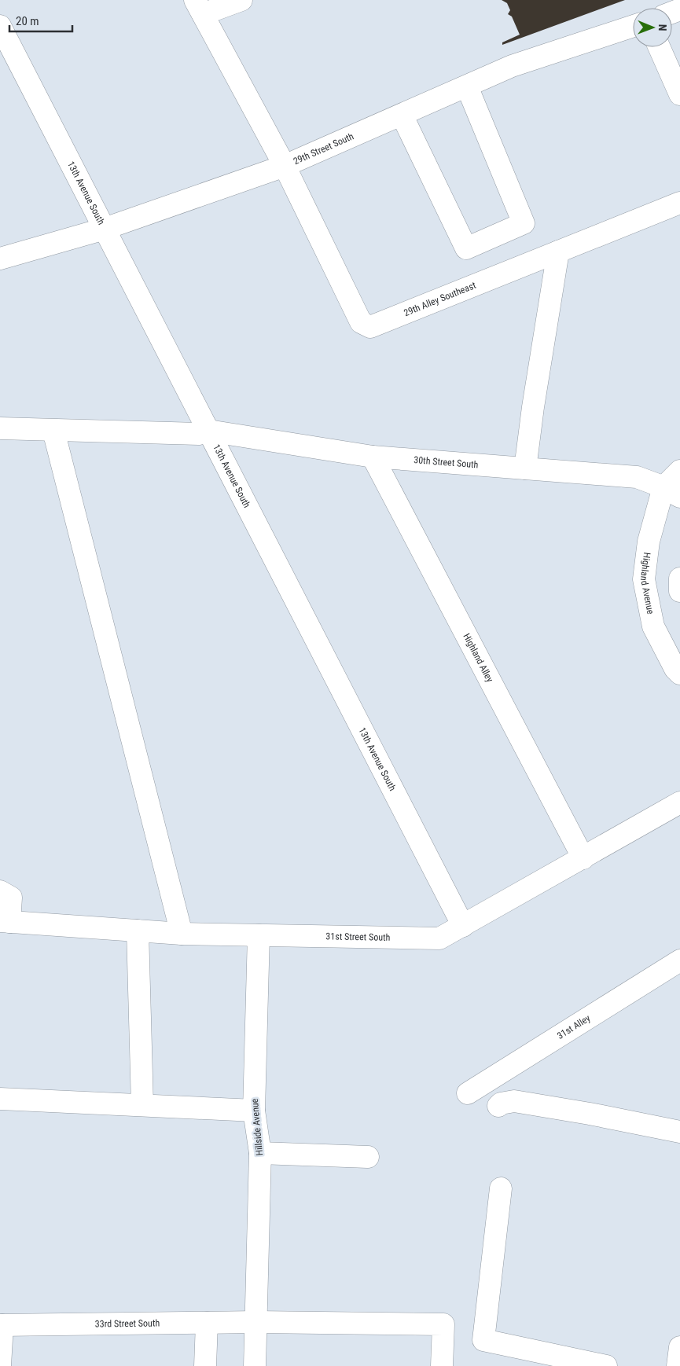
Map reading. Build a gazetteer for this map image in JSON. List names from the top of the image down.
{
  "streets": {
    "street": [
      "29th Street South",
      "13th Avenue South",
      "29th Alley Southeast",
      "30th Street South",
      "Highland Avenue",
      "Highland Alley",
      "31st Street South",
      "31st Alley",
      "Hillside Avenue",
      "33rd Street South"
    ]
  },
  "crossings": [
    ["29th Street South", "13th Avenue South"],
    ["29th Street South", "29th Alley Southeast"],
    ["13th Avenue South", "30th Street South"],
    ["13th Avenue South", "31st Street South"],
    ["30th Street South", "Highland Avenue"],
    ["30th Street South", "Highland Alley"],
    ["Highland Alley", "31st Street South"],
    ["31st Street South", "Hillside Avenue"],
    ["Hillside Avenue", "33rd Street South"]
  ],
  "scale_bar": "20 m",
  "north": "right"
}
